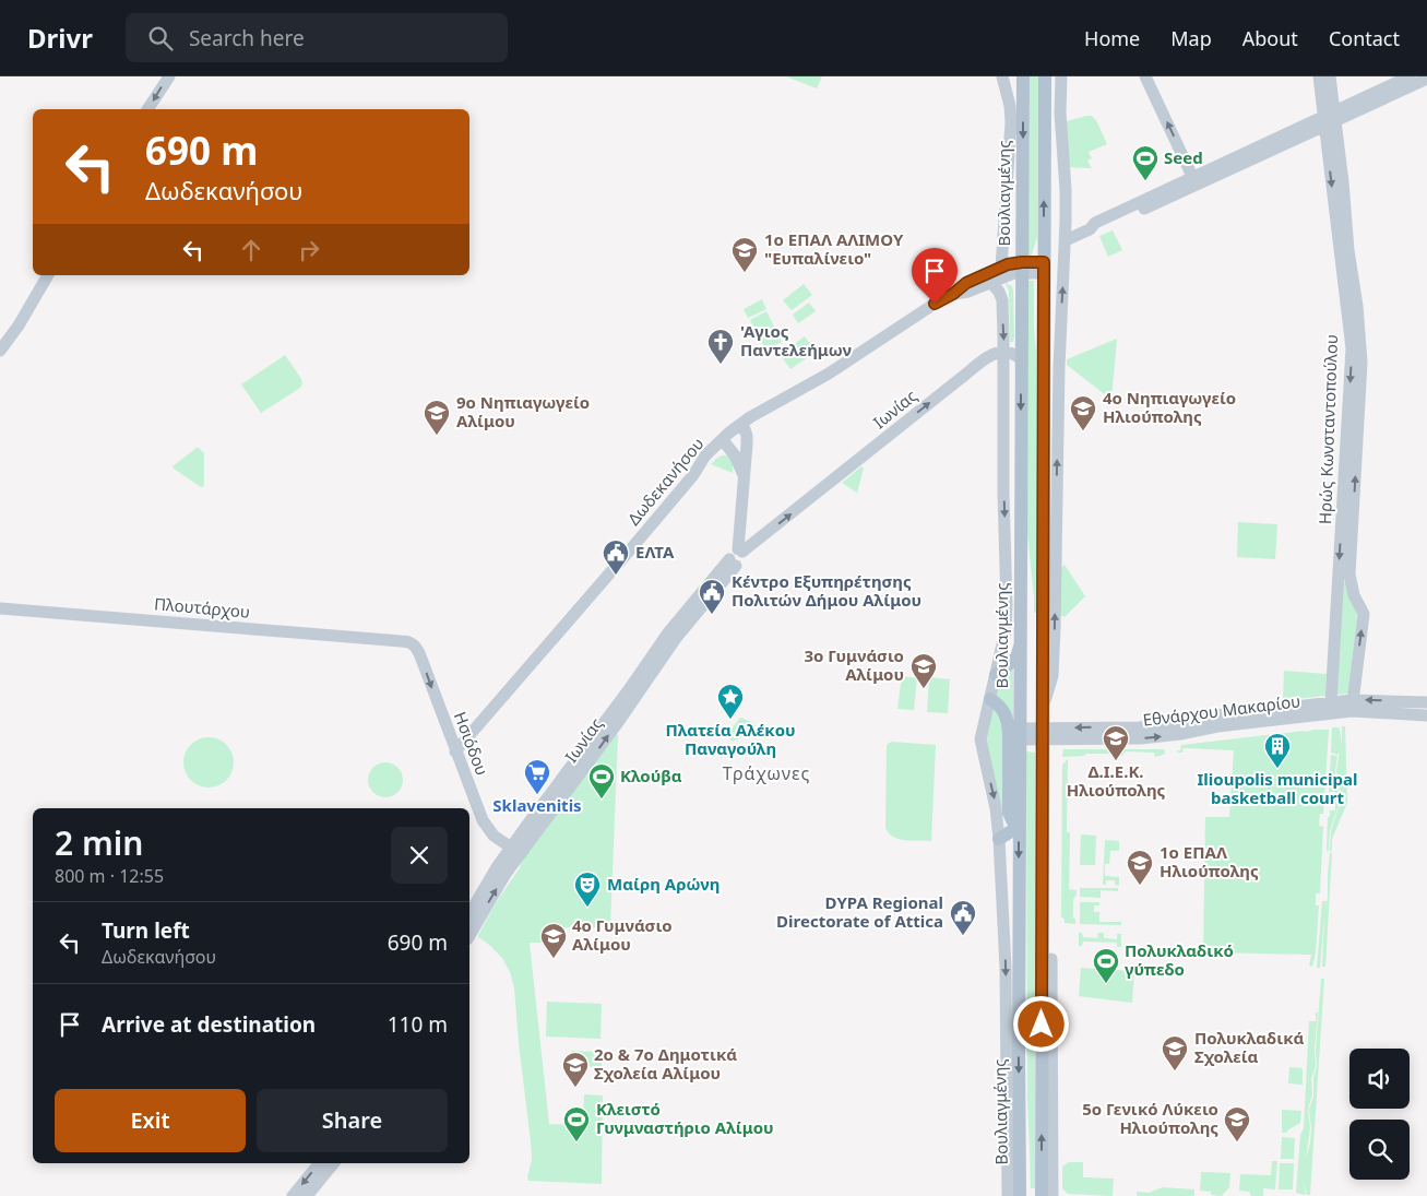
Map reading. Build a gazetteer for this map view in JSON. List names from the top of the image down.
{
  "streets": {
    "main road": ["Βουλιαγμένης"],
    "street": [
      "Ιωνίας",
      "Ηρώς Κωνσταντοπούλου",
      "Δωδεκανήσου",
      "Πλουτάρχου",
      "Εθνάρχου Μακαρίου",
      "Ησιόδου"
    ]
  },
  "crossings": [
    ["Βουλιαγμένης", "Δωδεκανήσου"],
    ["Βουλιαγμένης", "Εθνάρχου Μακαρίου"],
    ["Ιωνίας", "Ησιόδου"],
    ["Ηρώς Κωνσταντοπούλου", "Εθνάρχου Μακαρίου"],
    ["Δωδεκανήσου", "Ησιόδου"],
    ["Πλουτάρχου", "Ησιόδου"]
  ],
  "one_way": ["Ιωνίας", "Ησιόδου"],
  "districts": ["Τράχωνες"],
  "places": {
    "sports": [
      "Seed",
      "Κλούβα",
      "Πολυκλαδικό γύπεδο",
      "Κλειστό Γυνμναστήριο Αλίμου"
    ],
    "school or university": [
      "1ο ΕΠΑΛ ΑΛΙΜΟΥ \"Ευπαλίνειο\"",
      "4ο Νηπιαγωγείο Ηλιούπολης",
      "9ο Νηπιαγωγείο Αλίμου",
      "3ο Γυμνάσιο Αλίμου",
      "Δ.Ι.Ε.Κ. Ηλιούπολης",
      "1ο ΕΠΑΛ Ηλιούπολης",
      "4ο Γυμνάσιο Αλίμου",
      "Πολυκλαδικά Σχολεία",
      "2ο & 7ο Δημοτικά Σχολεία Αλίμου",
      "5ο Γενικό Λύκειο Ηλιούπολης"
    ],
    "church": ["'Αγιος Παντελεήμων"],
    "public building": ["ΕΛΤΑ", "Κέντρο Εξυπηρέτησης Πολιτών Δήμου Αλίμου", "DYPA Regional Directorate of Attica"],
    "place": ["Πλατεία Αλέκου Παναγούλη"],
    "building": ["Ilioupolis municipal basketball court"],
    "supermarket": ["Sklavenitis"],
    "theatre": ["Μαίρη Αρώνη"]
  },
  "page": {
    "header": "Drivr",
    "search": "Search here",
    "nav": [
      "Home",
      "Map",
      "About",
      "Contact"
    ],
    "turn": ["690 m", "Δωδεκανήσου"],
    "heading": ["2 min", "800 m · 12:55"],
    "list": [
      {
        "name": "Turn left",
        "note": "Δωδεκανήσου",
        "value": "690 m"
      },
      {
        "name": "Arrive at destination",
        "value": "110 m"
      }
    ],
    "buttons": ["Exit", "Share"]
  }
}
